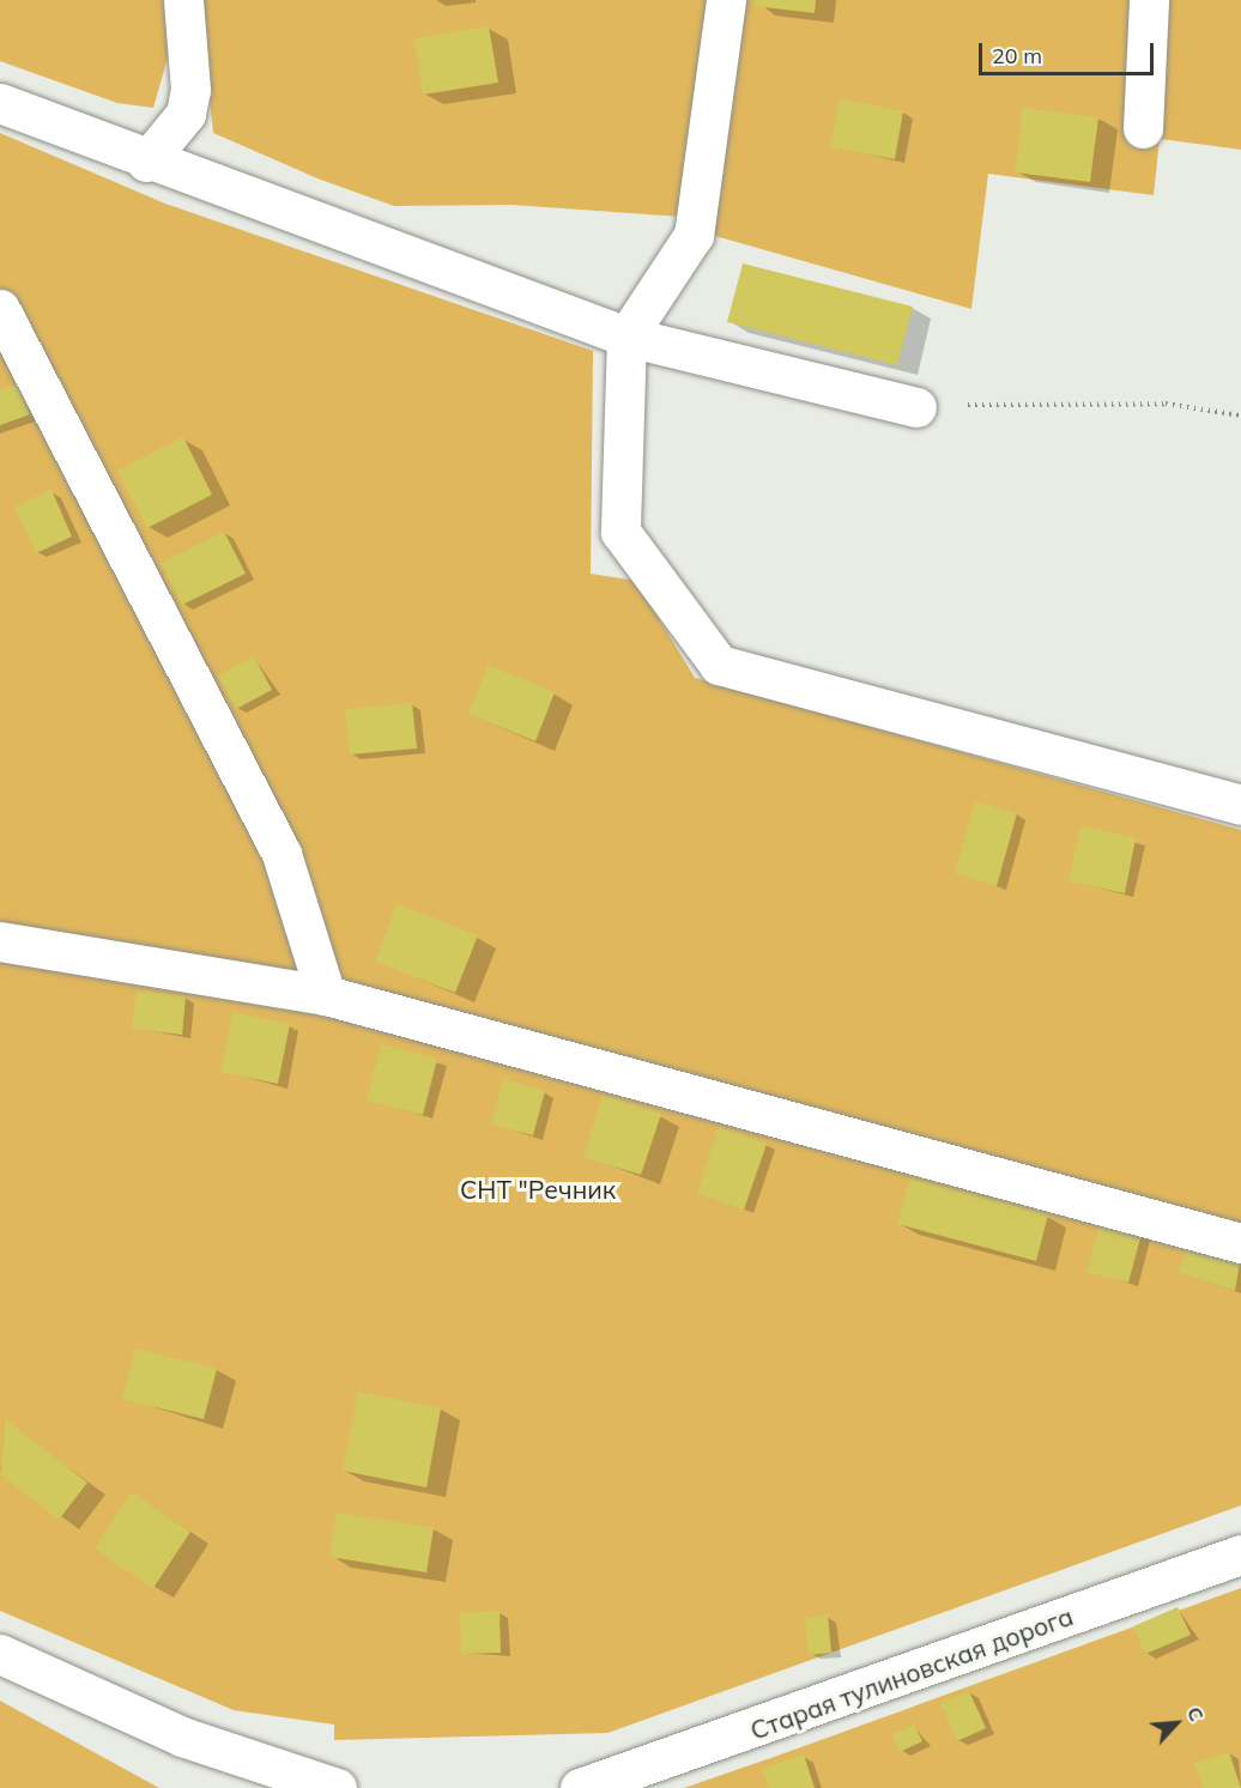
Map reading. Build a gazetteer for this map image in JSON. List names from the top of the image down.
{
  "streets": {
    "street": ["Старая тулиновская дорога"]
  },
  "parks": ["СНТ \"Речник"],
  "scale_bar": "20 m",
  "north": "top right"
}
